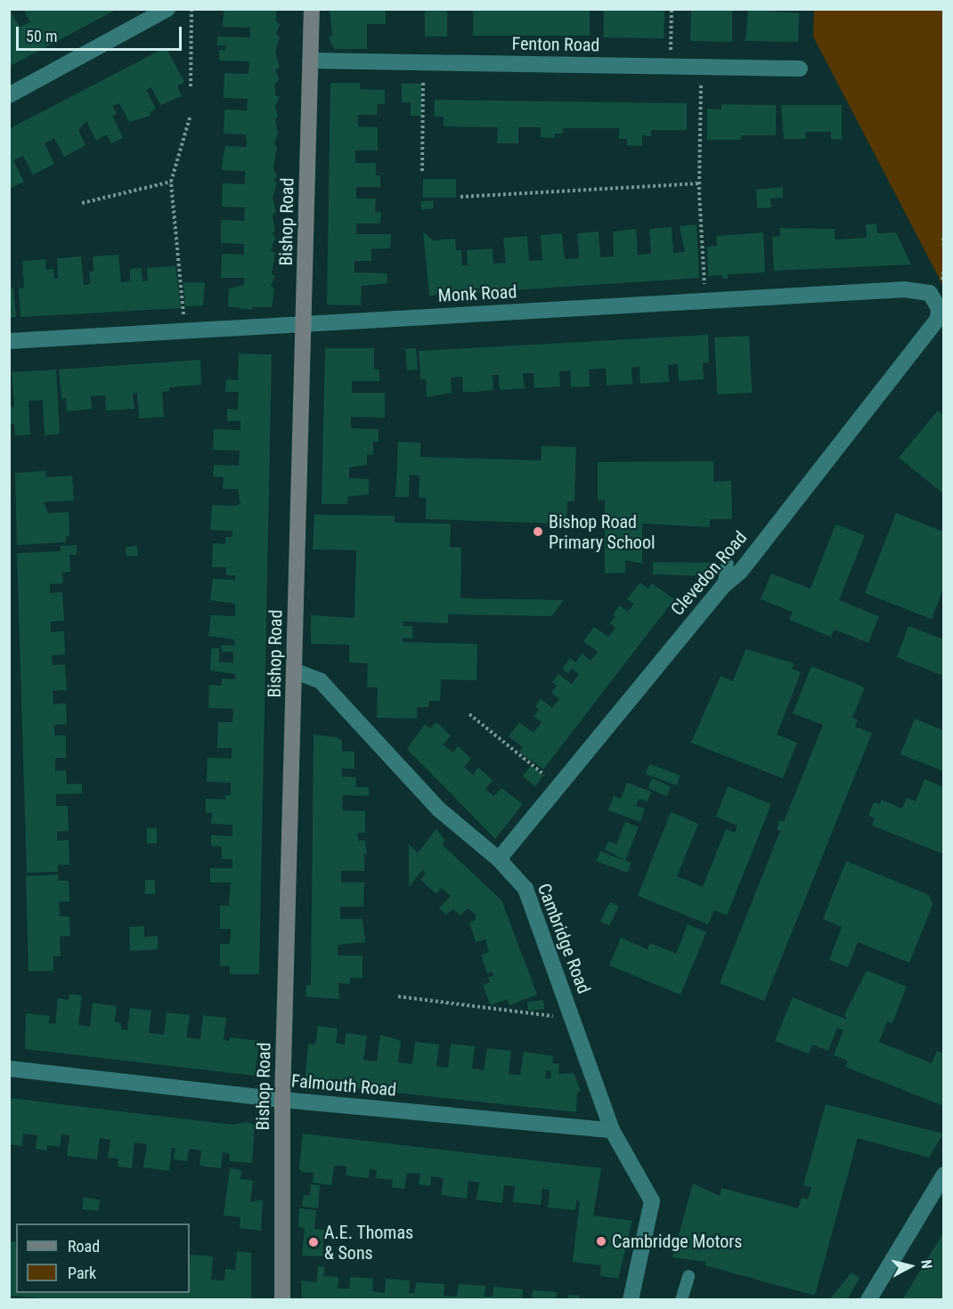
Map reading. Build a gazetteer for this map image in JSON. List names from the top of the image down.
{
  "streets": {
    "street": [
      "Fenton Road",
      "Bishop Road",
      "Monk Road",
      "Clevedon Road",
      "Cambridge Road",
      "Falmouth Road"
    ]
  },
  "crossings": [
    ["Fenton Road", "Bishop Road"],
    ["Bishop Road", "Monk Road"],
    ["Bishop Road", "Cambridge Road"],
    ["Bishop Road", "Falmouth Road"],
    ["Monk Road", "Clevedon Road"],
    ["Clevedon Road", "Cambridge Road"],
    ["Cambridge Road", "Falmouth Road"]
  ],
  "places": ["Bishop Road Primary School", "Cambridge Motors", "A.E. Thomas & Sons"],
  "legend": ["Road", "Park"],
  "scale_bar": "50 m",
  "north": "right"
}
